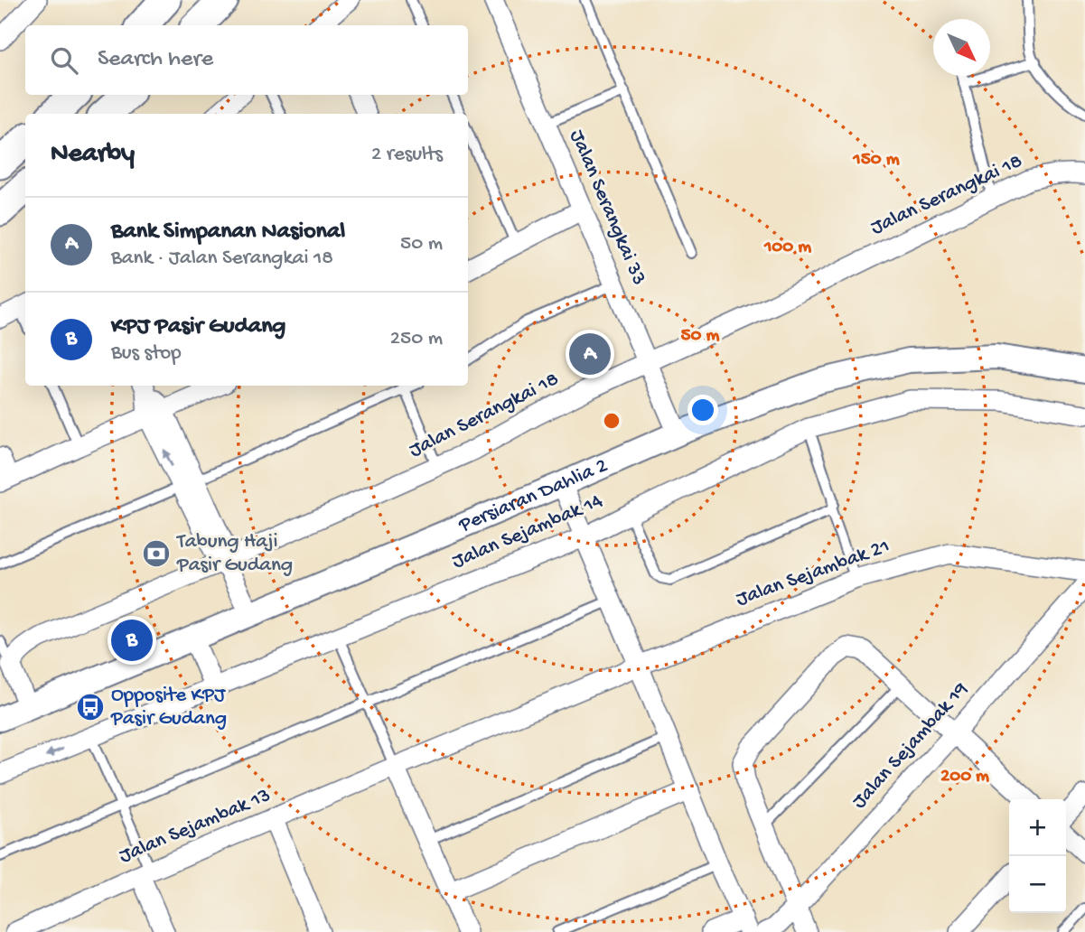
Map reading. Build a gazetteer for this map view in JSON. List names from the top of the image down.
{
  "streets": {
    "street": [
      "Jalan Serangkai 18",
      "Jalan Serangkai 33",
      "Persiaran Dahlia 2",
      "Jalan Sejambak 14",
      "Jalan Sejambak 21",
      "Jalan Sejambak 19",
      "Jalan Sejambak 13"
    ]
  },
  "crossings": [
    ["Jalan Serangkai 18", "Jalan Serangkai 33"],
    ["Jalan Serangkai 33", "Persiaran Dahlia 2"],
    ["Jalan Sejambak 21", "Jalan Sejambak 13"]
  ],
  "places": {
    "bank": ["Tabung Haji Pasir Gudang"],
    "bus stop": ["Opposite KPJ Pasir Gudang"]
  },
  "north": "bottom right",
  "page": {
    "search": "Search here",
    "heading": ["Nearby", "2 results"],
    "list": [
      {
        "mark": "A",
        "name": "Bank Simpanan Nasional",
        "note": "Bank · Jalan Serangkai 18",
        "value": "50 m"
      },
      {
        "mark": "B",
        "name": "KPJ Pasir Gudang",
        "note": "Bus stop",
        "value": "250 m"
      }
    ],
    "pins": ["A", "B"],
    "map_buttons": ["+", "−"]
  },
  "rings": [
    "150 m",
    "100 m",
    "50 m",
    "200 m"
  ]
}
